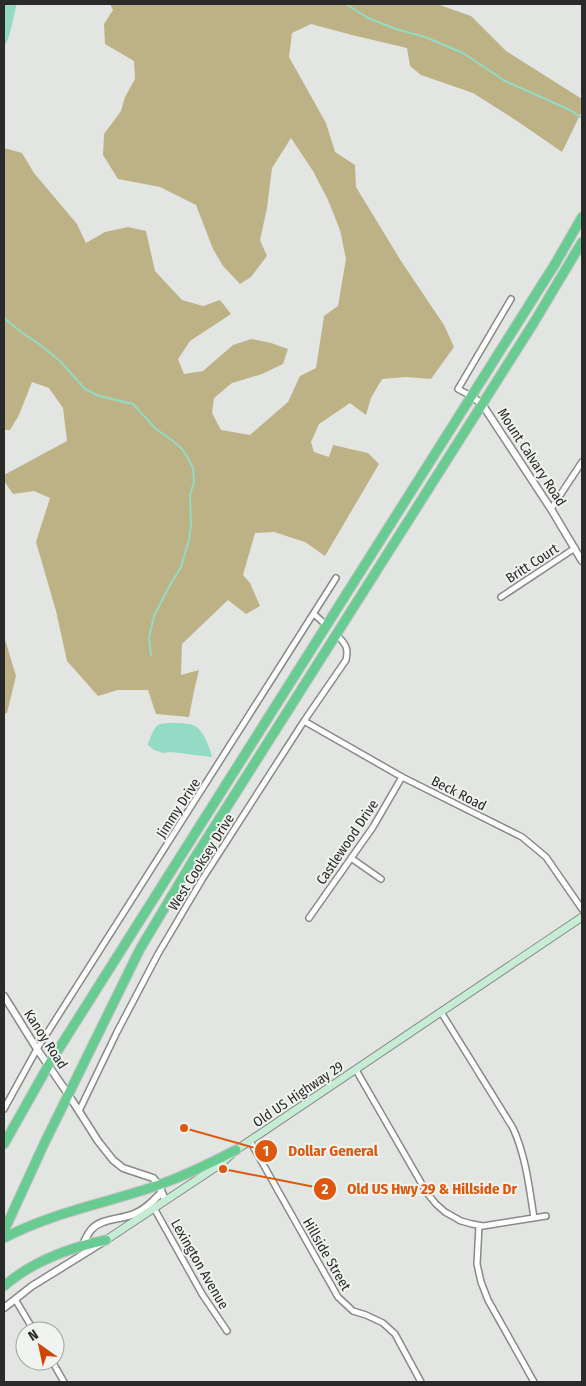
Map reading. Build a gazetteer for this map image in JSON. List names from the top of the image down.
{
  "streets": {
    "main road": ["Old US Highway 29"],
    "street": [
      "Mount Calvary Road",
      "Britt Court",
      "Beck Road",
      "Jimmy Drive",
      "Castlewood Drive",
      "West Cooksey Drive",
      "Kanoy Road",
      "Hillside Street",
      "Lexington Avenue"
    ]
  },
  "crossings": [
    ["Mount Calvary Road", "Britt Court"],
    ["Beck Road", "Castlewood Drive"],
    ["Beck Road", "West Cooksey Drive"],
    ["Jimmy Drive", "Kanoy Road"],
    ["West Cooksey Drive", "Kanoy Road"],
    ["Old US Highway 29", "Hillside Street"],
    ["Old US Highway 29", "Lexington Avenue"]
  ],
  "places": ["Dollar General", "Old US Hwy 29 & Hillside Dr"],
  "north": "top left"
}
